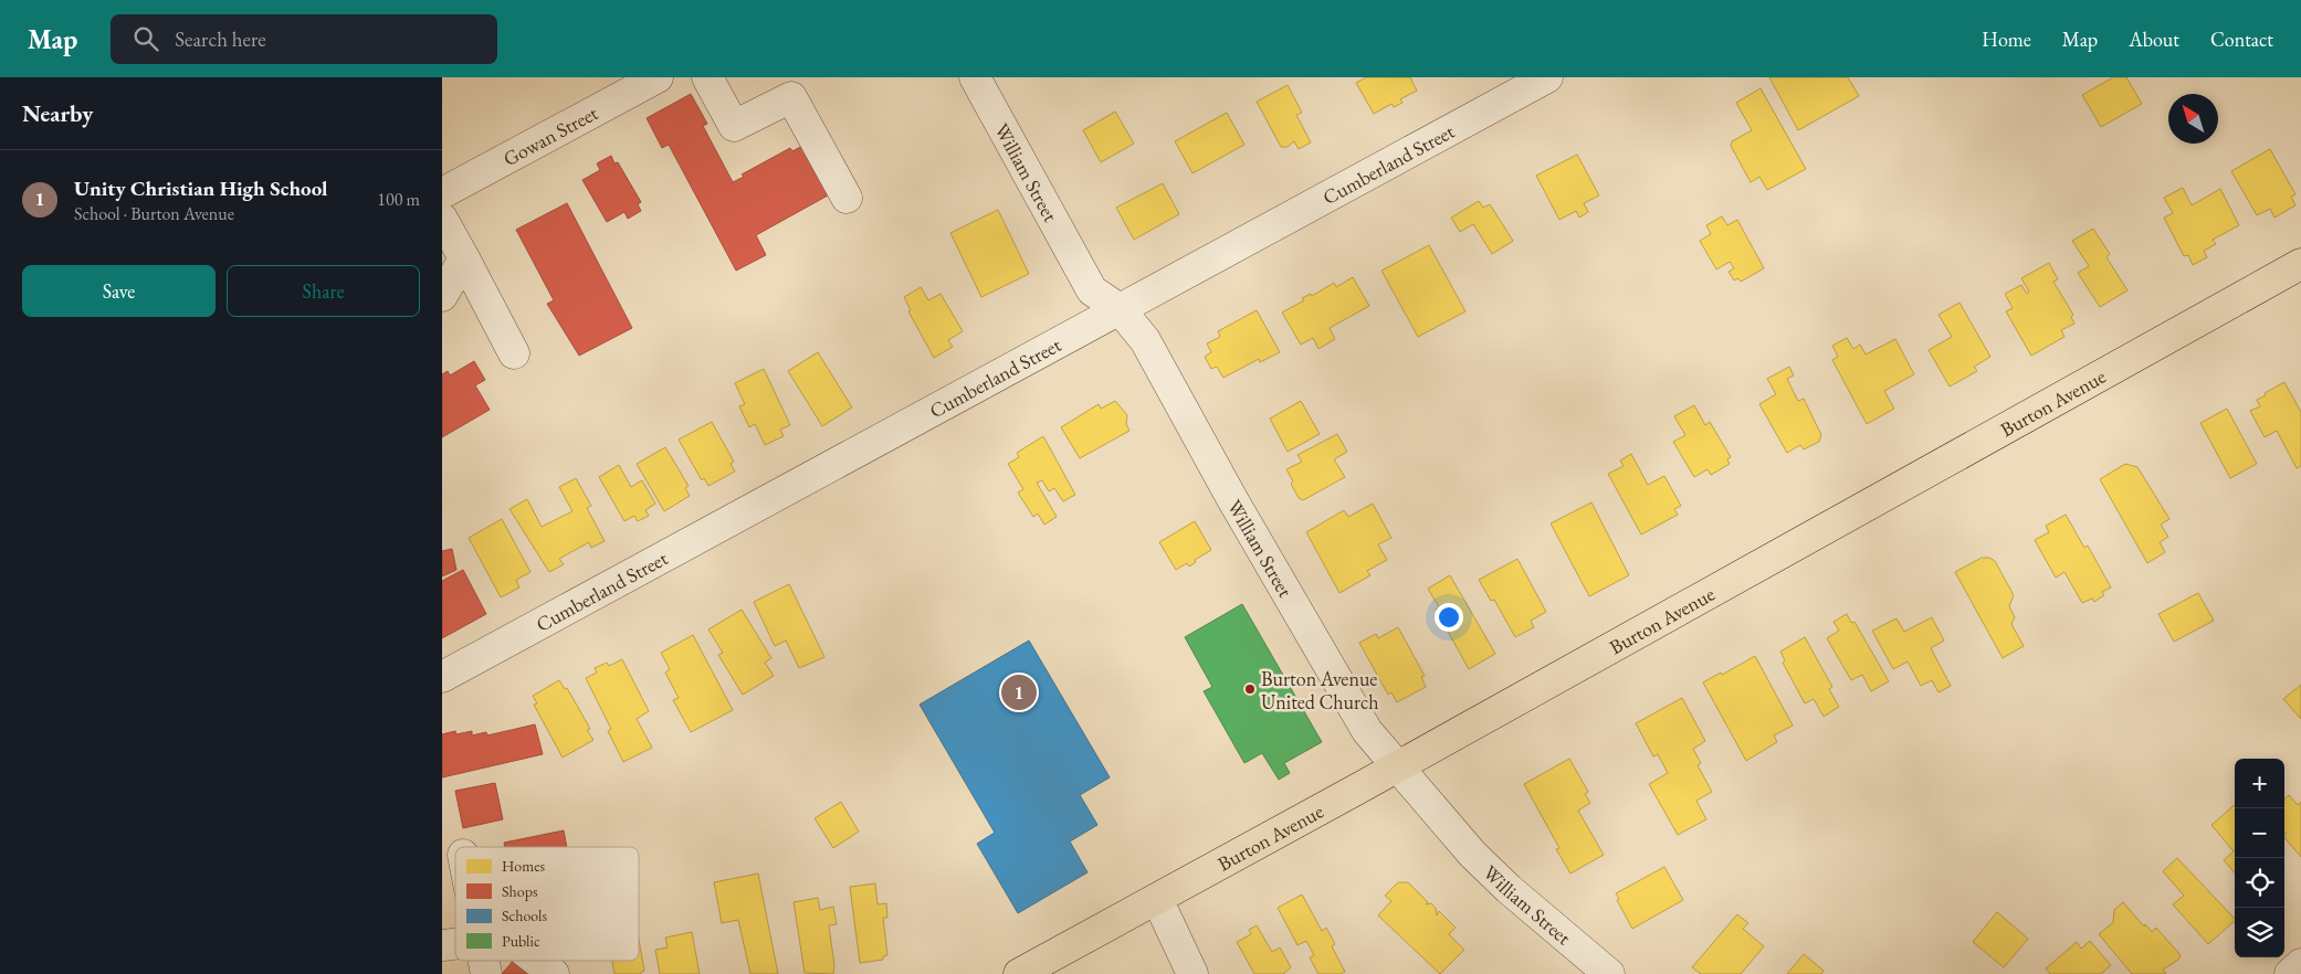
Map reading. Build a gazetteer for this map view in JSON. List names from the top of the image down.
{
  "streets": {
    "main road": ["Burton Avenue"],
    "street": ["Gowan Street", "Cumberland Street", "William Street"]
  },
  "crossings": [
    ["Cumberland Street", "William Street"],
    ["William Street", "Burton Avenue"]
  ],
  "places": ["Burton Avenue United Church"],
  "legend": [
    "Homes",
    "Shops",
    "Schools",
    "Public"
  ],
  "north": "top left",
  "page": {
    "header": "Map",
    "search": "Search here",
    "nav": [
      "Home",
      "Map",
      "About",
      "Contact"
    ],
    "heading": "Nearby",
    "list": [
      {
        "mark": "1",
        "name": "Unity Christian High School",
        "note": "School · Burton Avenue",
        "value": "100 m"
      }
    ],
    "buttons": ["Save", "Share"],
    "pins": "1",
    "map_buttons": ["+", "−"]
  }
}
